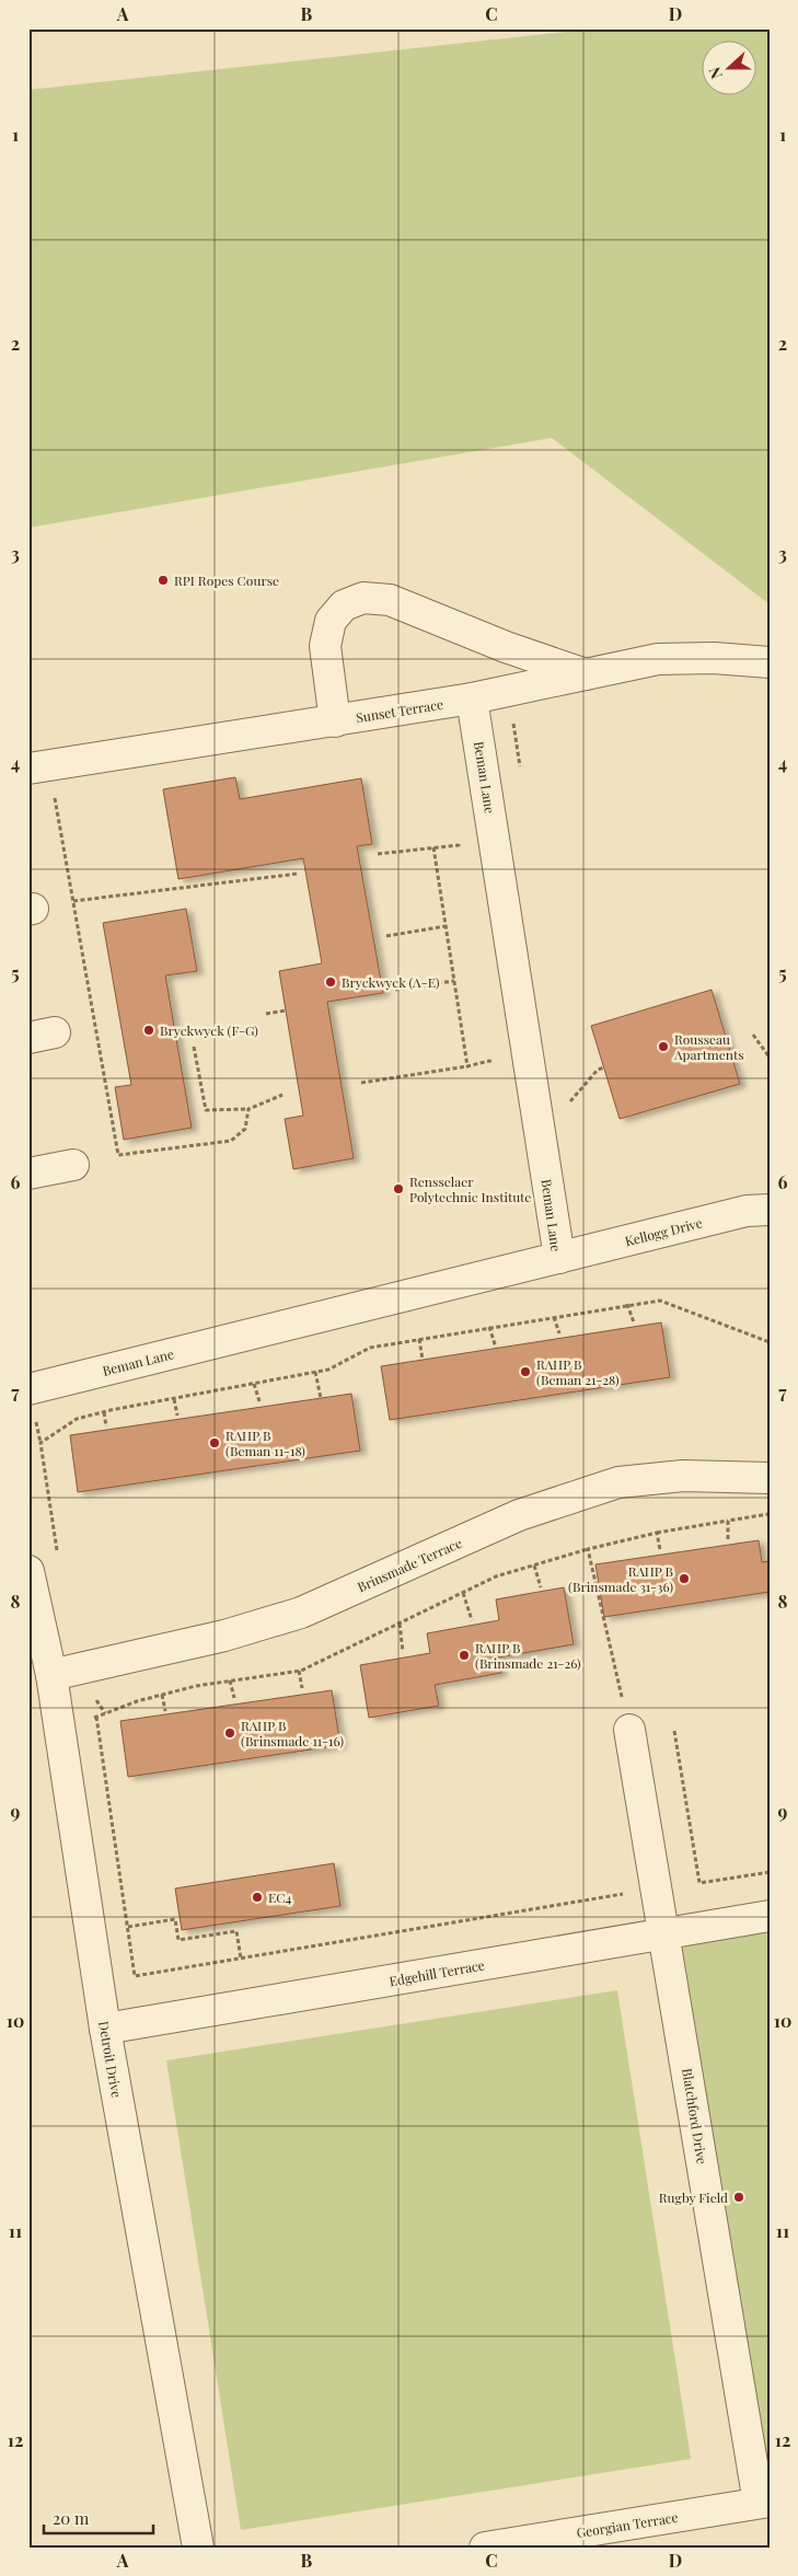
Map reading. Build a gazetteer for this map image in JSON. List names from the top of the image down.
{
  "streets": {
    "street": [
      "Sunset Terrace",
      "Beman Lane",
      "Kellogg Drive",
      "Brinsmade Terrace",
      "Edgehill Terrace",
      "Detroit Drive",
      "Blatchford Drive",
      "Georgian Terrace"
    ]
  },
  "crossings": [
    ["Sunset Terrace", "Beman Lane"],
    ["Beman Lane", "Kellogg Drive"],
    ["Brinsmade Terrace", "Detroit Drive"],
    ["Edgehill Terrace", "Detroit Drive"],
    ["Edgehill Terrace", "Blatchford Drive"],
    ["Blatchford Drive", "Georgian Terrace"]
  ],
  "places": [
    "RPI Ropes Course",
    "Bryckwyck (A-E)",
    "Bryckwyck (F-G)",
    "Rousseau Apartments",
    "Rensselaer Polytechnic Institute",
    "RAHP B (Beman 21-28)",
    "RAHP B (Beman 11-18)",
    "RAHP B (Brinsmade 31-36)",
    "RAHP B (Brinsmade 21-26)",
    "RAHP B (Brinsmade 11-16)",
    "EC4",
    "Rugby Field"
  ],
  "scale_bar": "20 m",
  "north": "left",
  "grid": {
    "columns": [
      "A",
      "B",
      "C",
      "D"
    ],
    "rows": [
      "1",
      "2",
      "3",
      "4",
      "5",
      "6",
      "7",
      "8",
      "9",
      "10",
      "11",
      "12"
    ]
  }
}
